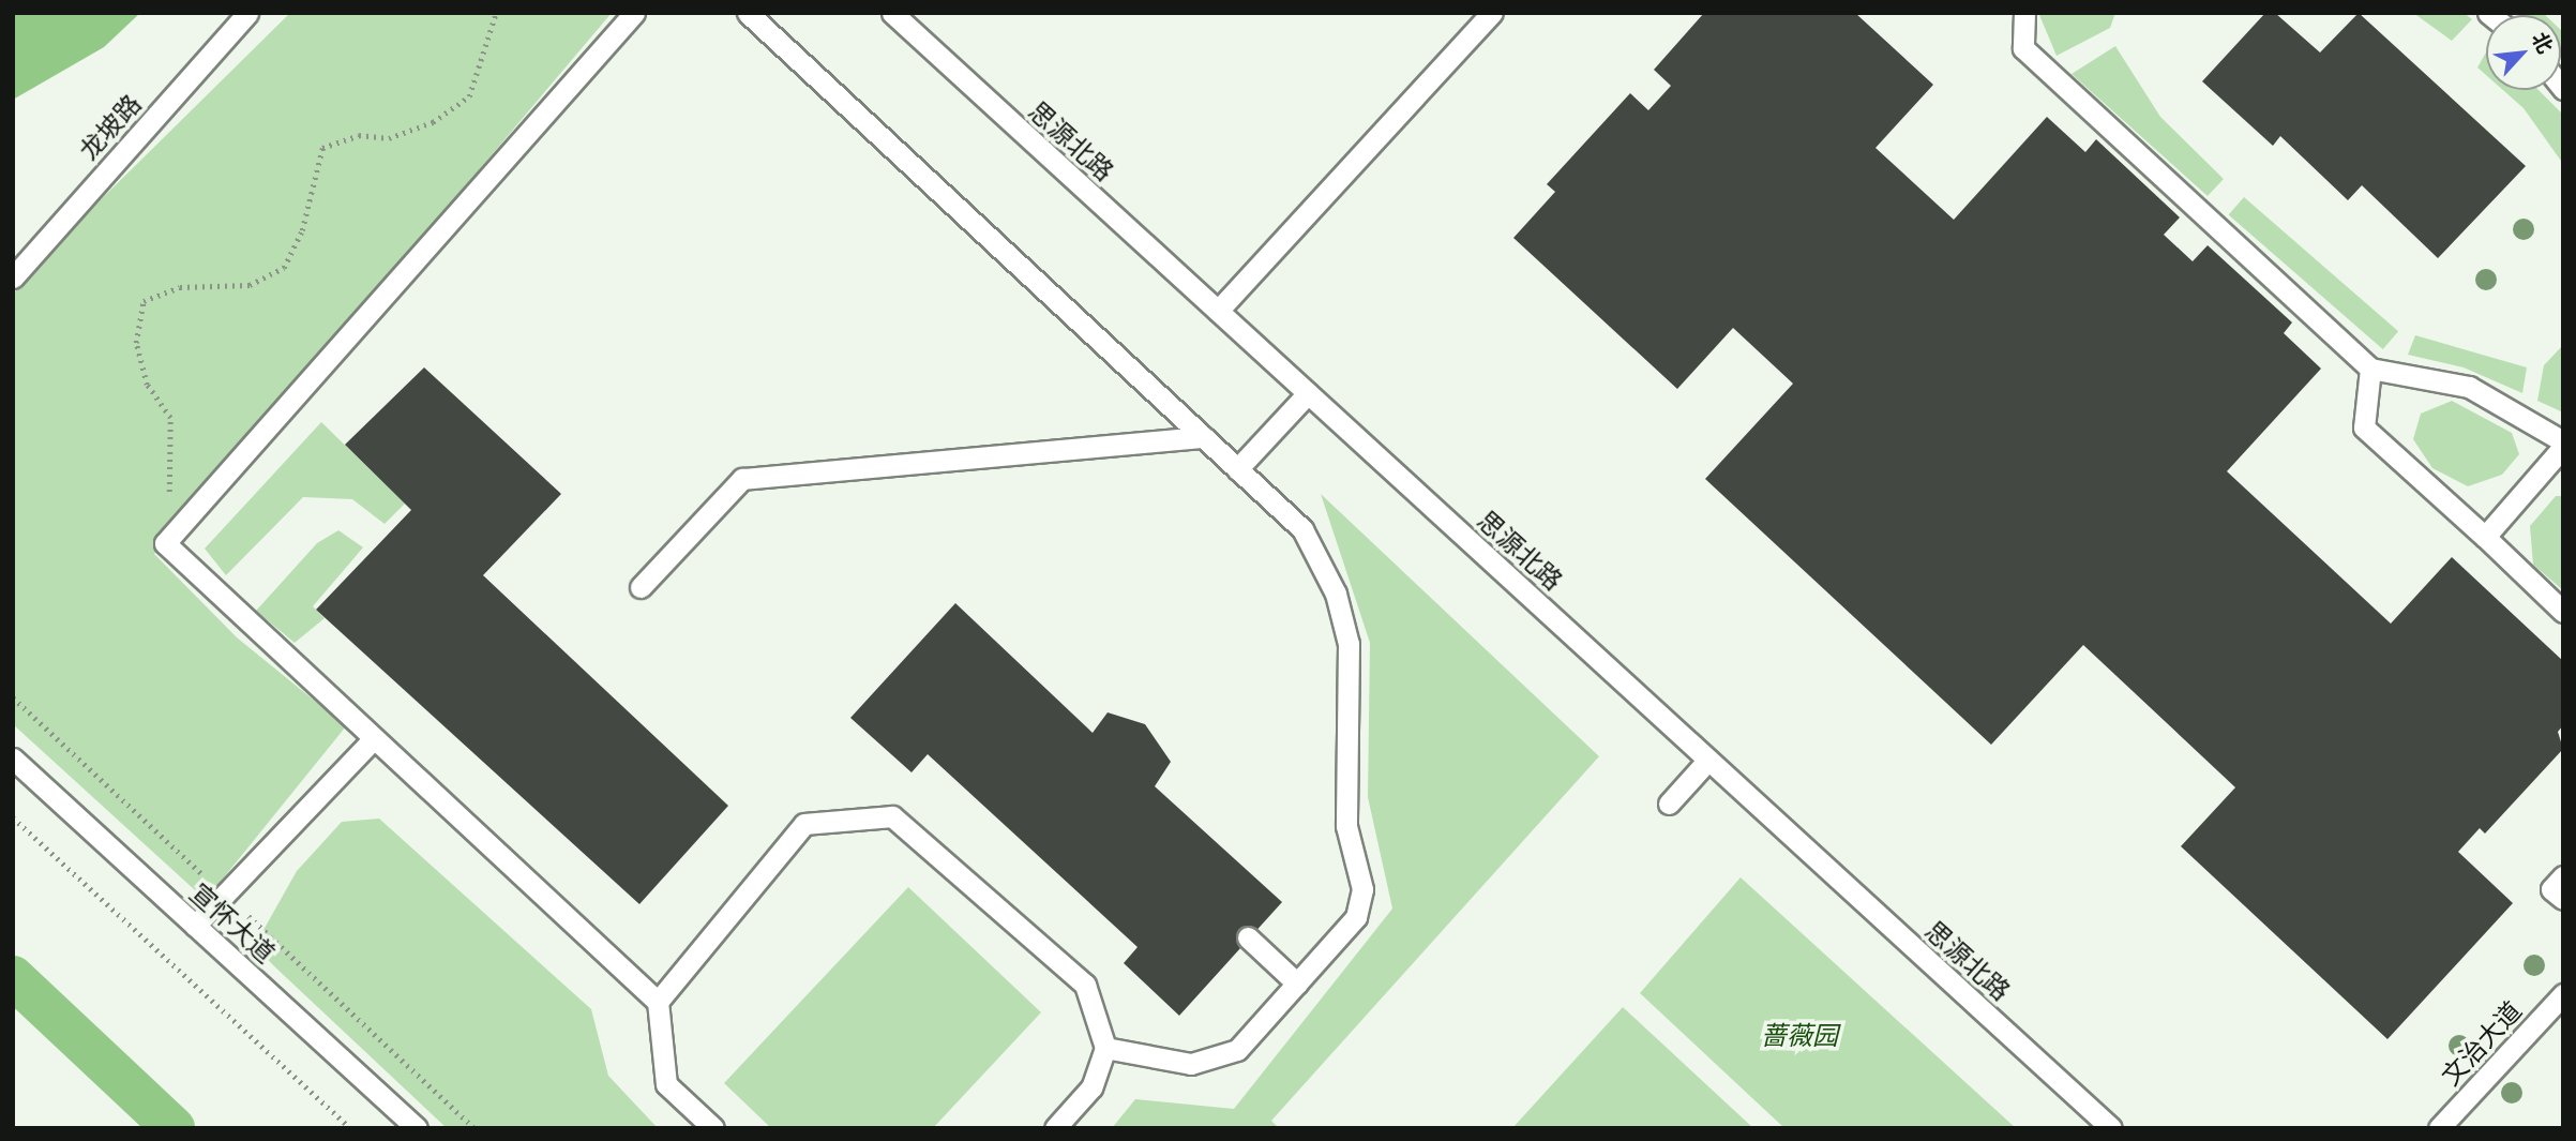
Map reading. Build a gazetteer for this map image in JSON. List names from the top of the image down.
{
  "streets": {
    "lane": [
      "龙坡路",
      "思源北路",
      "宣怀大道",
      "文治大道"
    ]
  },
  "parks": ["蔷薇园"],
  "north": "top right"
}
